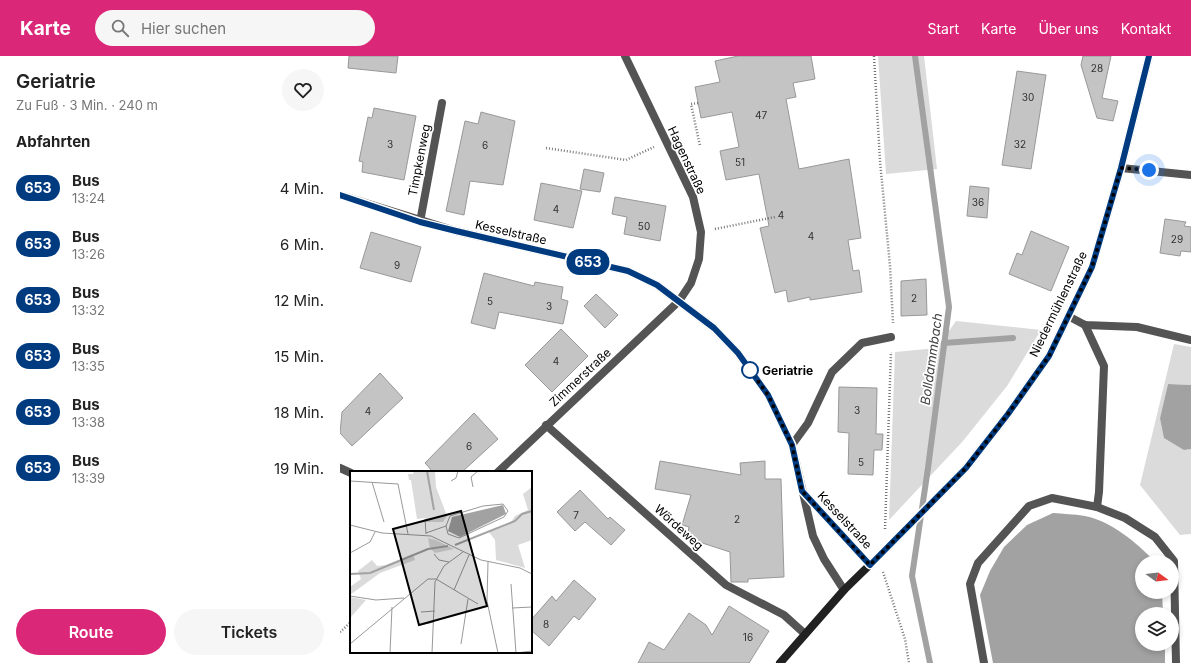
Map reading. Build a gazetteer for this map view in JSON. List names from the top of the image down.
{
  "streets": {
    "main road": ["Niedermühlenstraße"],
    "street": [
      "Timpkenweg",
      "Hagenstraße",
      "Kesselstraße",
      "Zimmerstraße",
      "Wördeweg"
    ]
  },
  "crossings": [
    ["Timpkenweg", "Kesselstraße"],
    ["Hagenstraße", "Kesselstraße"],
    ["Hagenstraße", "Zimmerstraße"],
    ["Kesselstraße", "Niedermühlenstraße"],
    ["Kesselstraße", "Zimmerstraße"],
    ["Niedermühlenstraße", "Wördeweg"],
    ["Zimmerstraße", "Wördeweg"]
  ],
  "water": ["Bolldammbach"],
  "places": ["Geriatrie"],
  "lines": ["bus line 653"],
  "house_numbers": [
    "28",
    "30",
    "47",
    "3",
    "32",
    "6",
    "51",
    "36",
    "4",
    "4",
    "50",
    "4",
    "29",
    "9",
    "2",
    "5",
    "3",
    "4",
    "3",
    "4",
    "6",
    "5",
    "7",
    "2",
    "8",
    "16"
  ],
  "north": "right",
  "page": {
    "header": "Karte",
    "search": "Hier suchen",
    "nav": [
      "Start",
      "Karte",
      "Über uns",
      "Kontakt"
    ],
    "heading": [
      ["Geriatrie", "Zu Fuß · 3 Min. · 240 m"],
      "Abfahrten"
    ],
    "on_map": "653",
    "list": [
      {
        "mark": "653",
        "name": "Bus",
        "note": "13:24",
        "value": "4 Min."
      },
      {
        "mark": "653",
        "name": "Bus",
        "note": "13:26",
        "value": "6 Min."
      },
      {
        "mark": "653",
        "name": "Bus",
        "note": "13:32",
        "value": "12 Min."
      },
      {
        "mark": "653",
        "name": "Bus",
        "note": "13:35",
        "value": "15 Min."
      },
      {
        "mark": "653",
        "name": "Bus",
        "note": "13:38",
        "value": "18 Min."
      },
      {
        "mark": "653",
        "name": "Bus",
        "note": "13:39",
        "value": "19 Min."
      }
    ],
    "buttons": ["Route", "Tickets"]
  }
}
